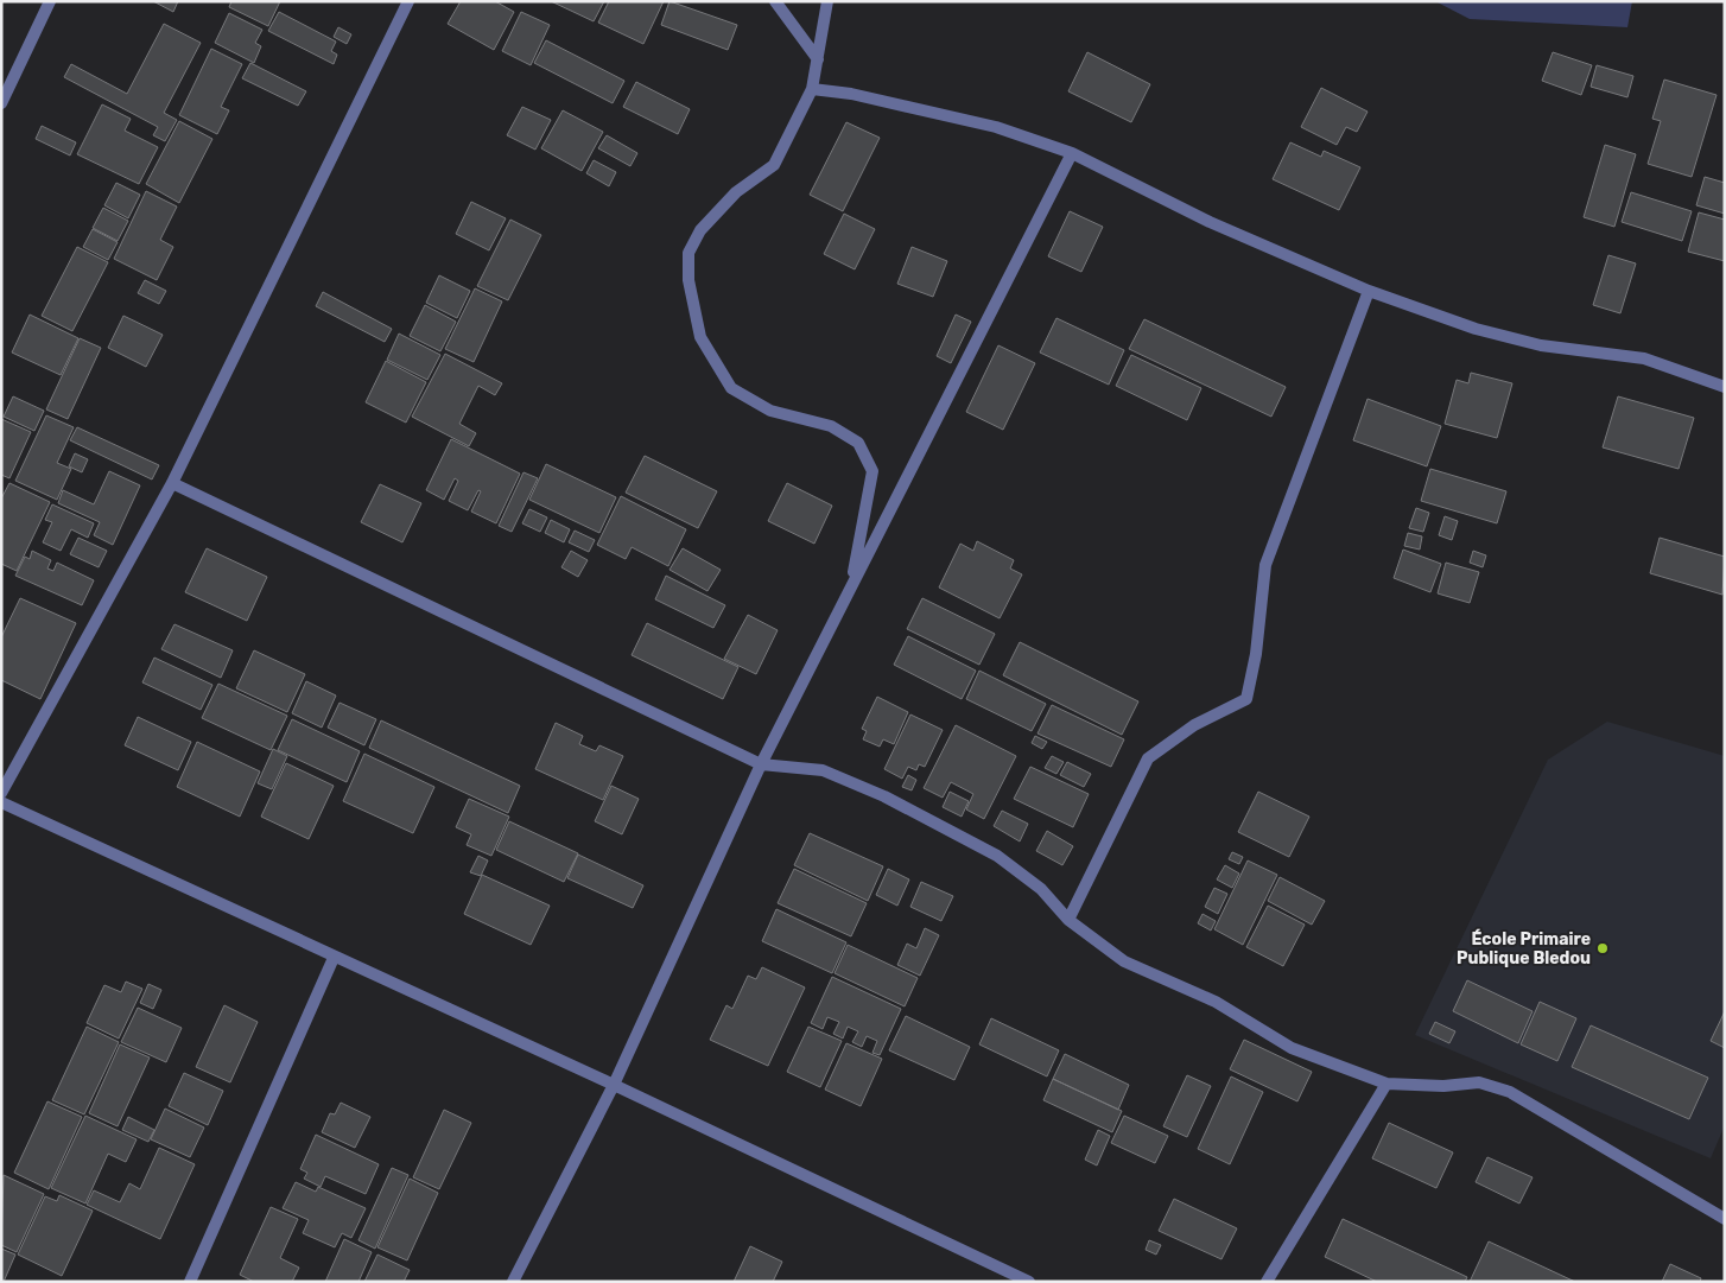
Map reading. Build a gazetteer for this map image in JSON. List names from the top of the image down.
{
  "places": ["École Primaire Publique Bledou"]
}
